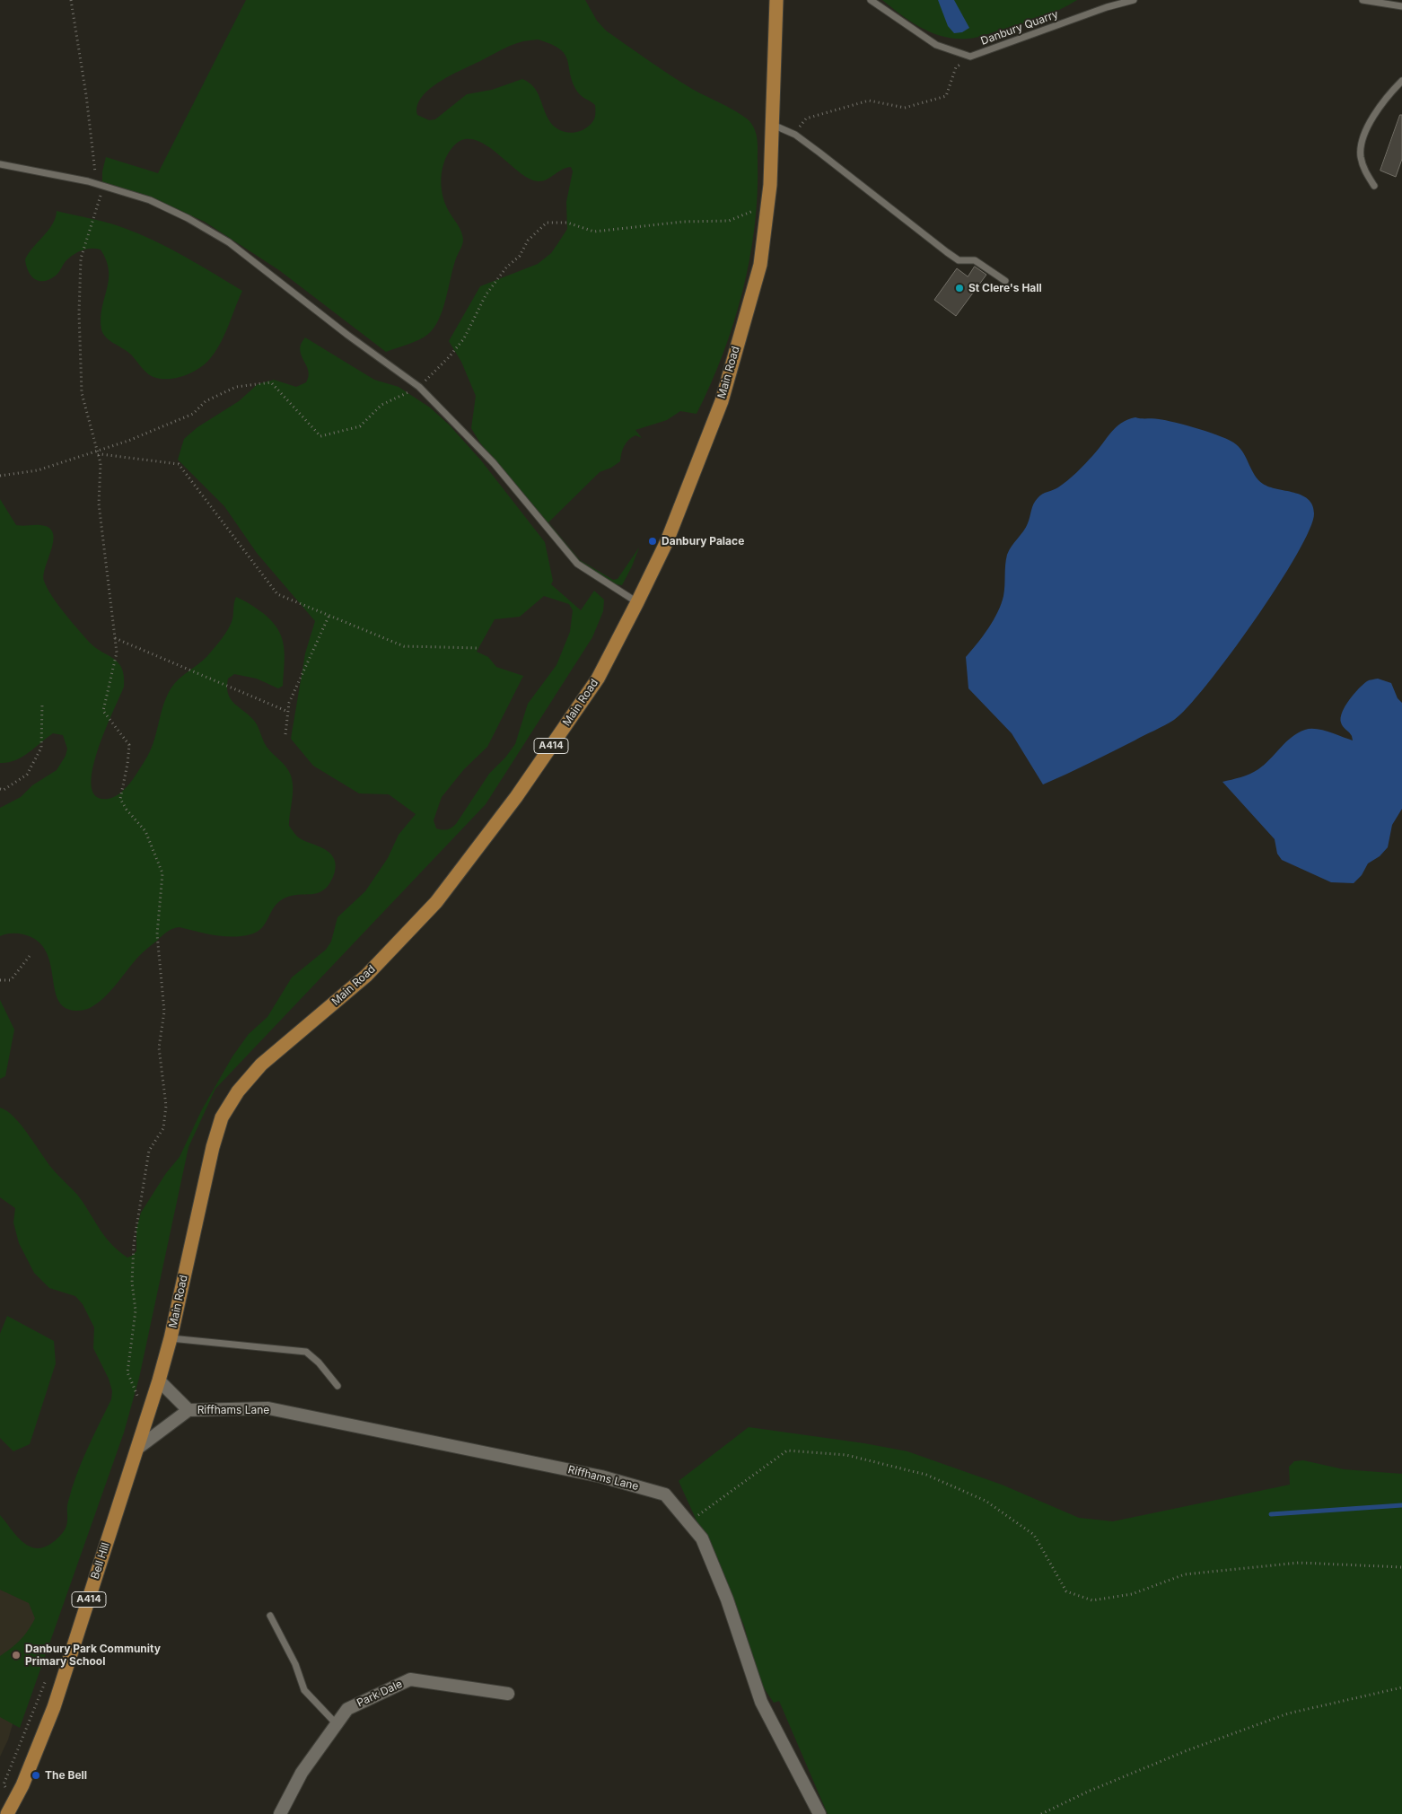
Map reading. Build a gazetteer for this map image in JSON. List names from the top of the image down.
{
  "streets": {
    "main road": ["Main Road", "A414", "Bell Hill"],
    "street": ["Riffhams Lane", "Park Dale"],
    "lane": ["Danbury Quarry"]
  },
  "crossings": [
    ["Main Road", "Riffhams Lane"],
    ["Main Road", "Bell Hill"],
    ["Riffhams Lane", "Bell Hill"]
  ],
  "places": [
    "St Clere's Hall",
    "Danbury Palace",
    "Danbury Park Community Primary School",
    "The Bell"
  ]
}
